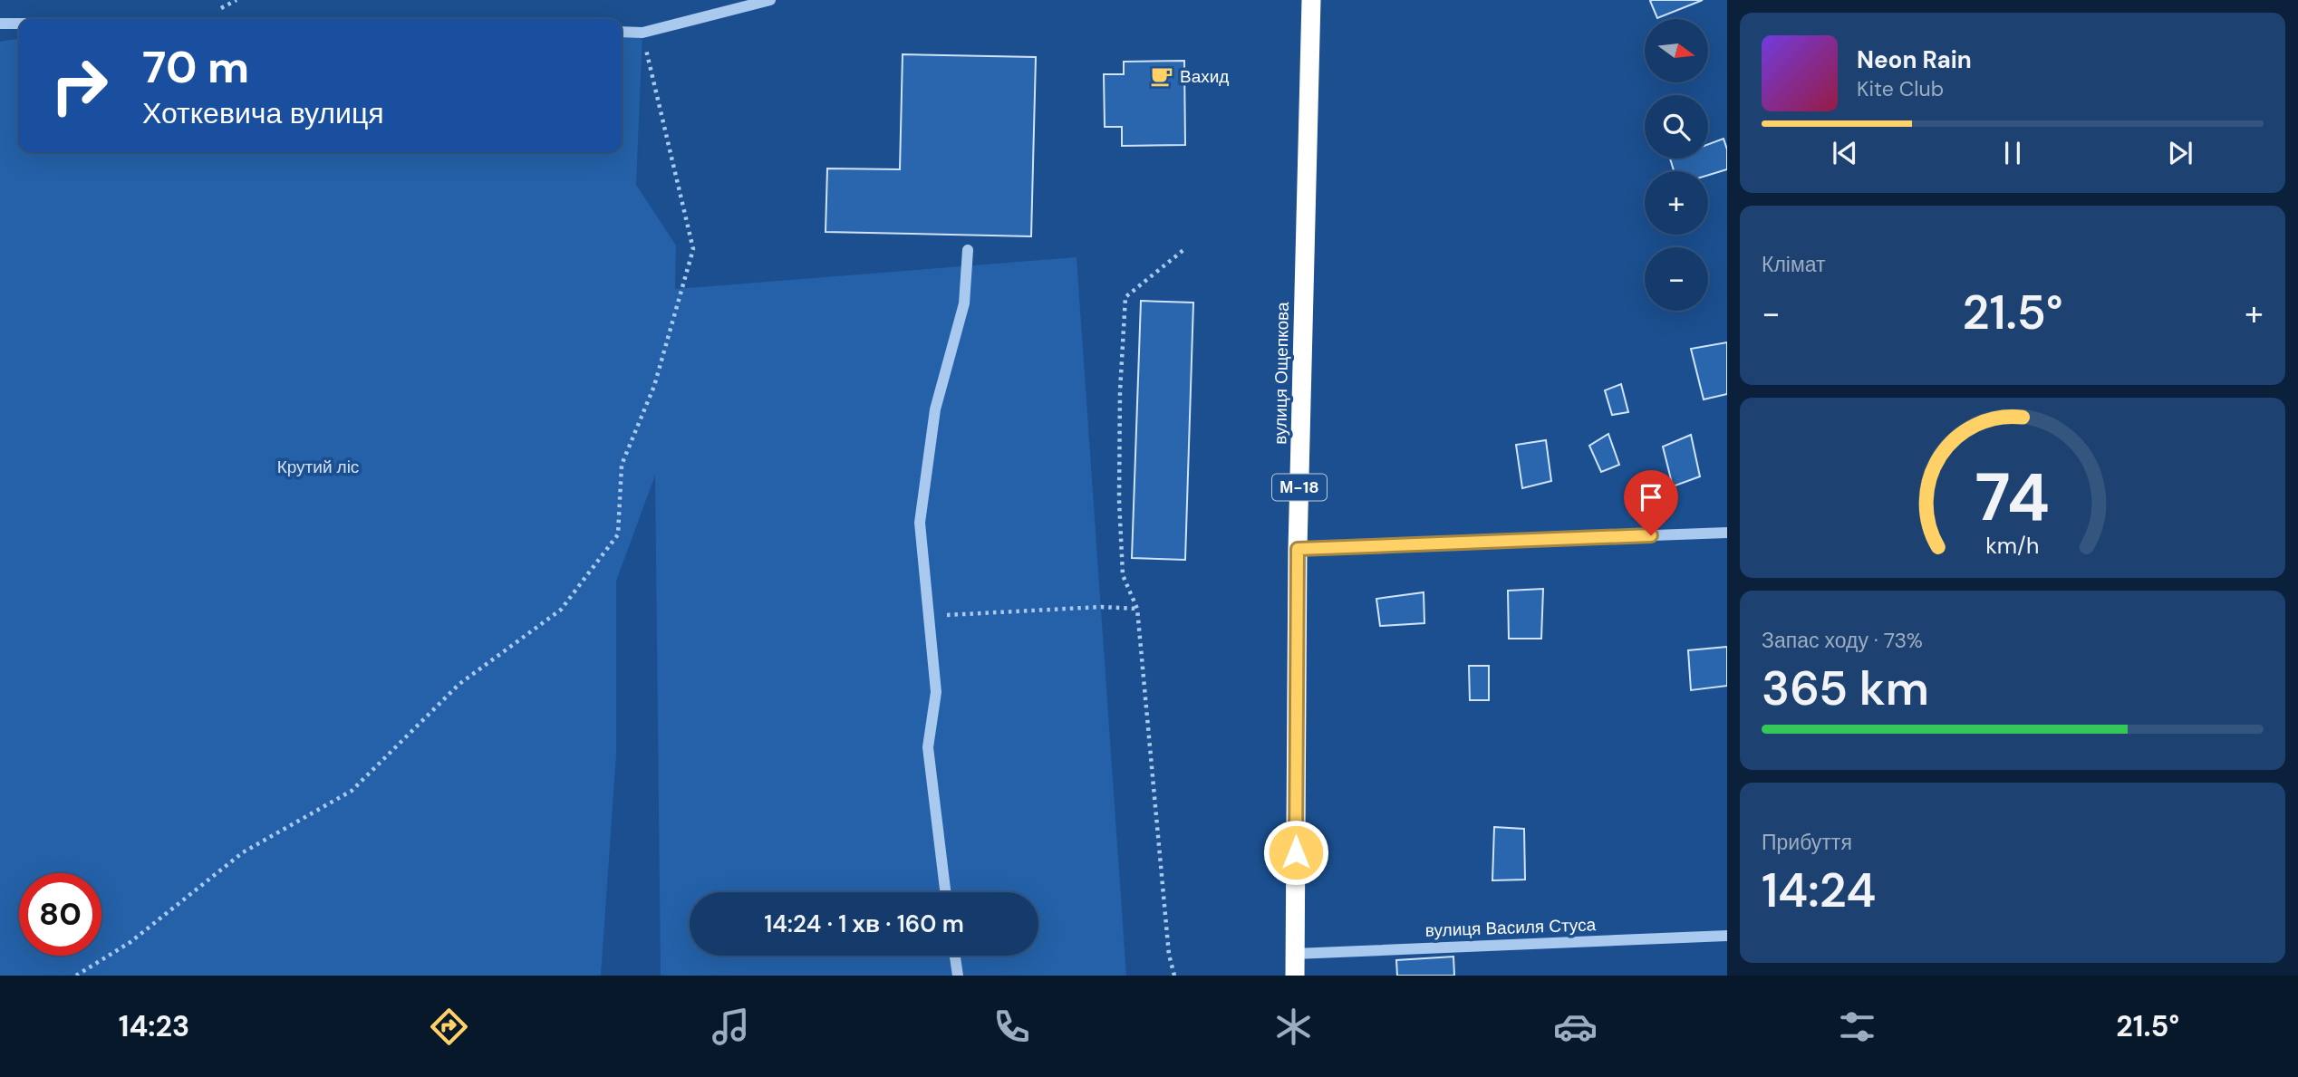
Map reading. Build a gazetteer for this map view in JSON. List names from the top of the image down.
{
  "streets": {
    "highway": ["вулиця Ощепкова", "М-18"],
    "street": ["вулиця Василя Стуса"]
  },
  "crossings": [
    ["вулиця Ощепкова", "вулиця Василя Стуса"]
  ],
  "parks": ["Крутий ліс"],
  "places": {
    "cafe": ["Вахид"]
  },
  "north": "right",
  "page": {
    "map_buttons": ["+", "−"],
    "turn": ["70 m", "Хоткевича вулиця"],
    "song": ["Neon Rain", "Kite Club"],
    "tile": [
      "Клімат",
      ["Запас ходу · 73%", "365 km"],
      ["Прибуття", "14:24"]
    ],
    "heat": ["−", "21.5°", "+"],
    "limit": "80",
    "trip": "14:24 · 1 хв · 160 m",
    "tabs": ["14:23", "21.5°"],
    "gauge": ["74", "km/h"]
  }
}
